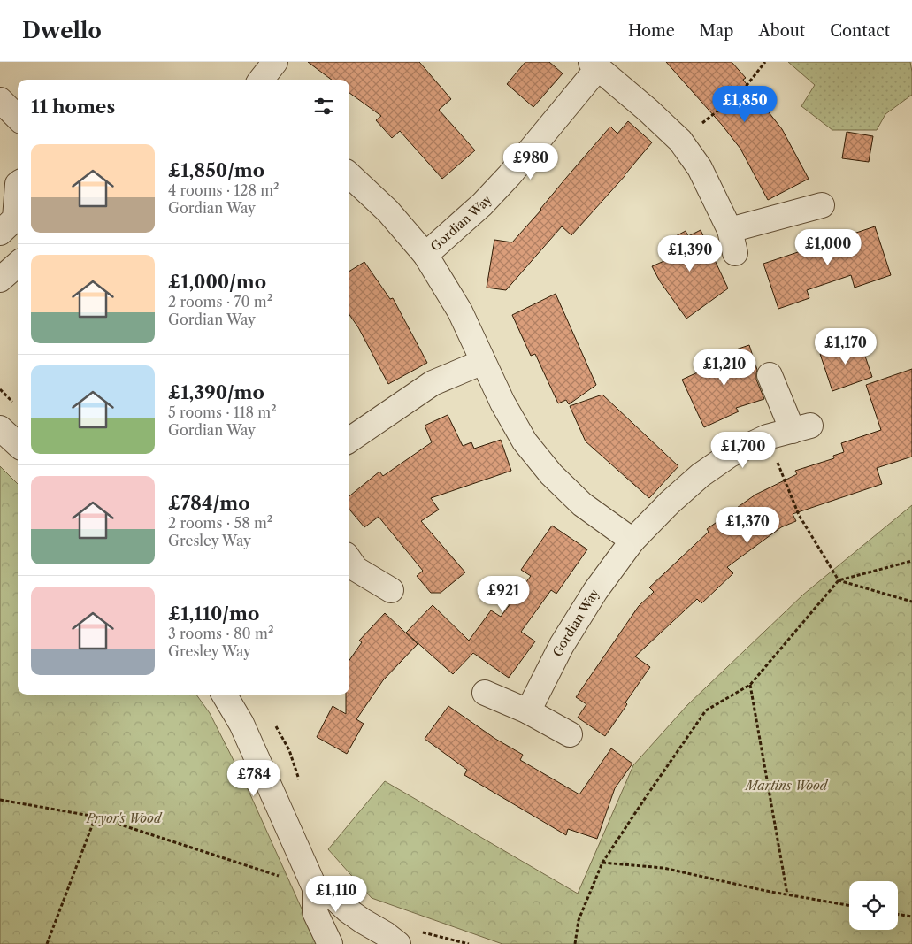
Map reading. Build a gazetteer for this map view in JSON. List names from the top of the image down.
{
  "streets": {
    "street": ["Gordian Way"]
  },
  "parks": ["Martins Wood", "Pryor's Wood"],
  "page": {
    "header": "Dwello",
    "nav": [
      "Home",
      "Map",
      "About",
      "Contact"
    ],
    "heading": "11 homes",
    "price": [
      "£1,850",
      "£980",
      "£1,000",
      "£1,390",
      "£1,170",
      "£1,210",
      "£1,700",
      "£1,370",
      "£921",
      "£784",
      "£1,110"
    ],
    "list": [
      {
        "name": "£1,850/mo",
        "note": "4 rooms · 128 m² · Gordian Way"
      },
      {
        "name": "£1,000/mo",
        "note": "2 rooms · 70 m² · Gordian Way"
      },
      {
        "name": "£1,390/mo",
        "note": "5 rooms · 118 m² · Gordian Way"
      },
      {
        "name": "£784/mo",
        "note": "2 rooms · 58 m² · Gresley Way"
      },
      {
        "name": "£1,110/mo",
        "note": "3 rooms · 80 m² · Gresley Way"
      }
    ]
  }
}
